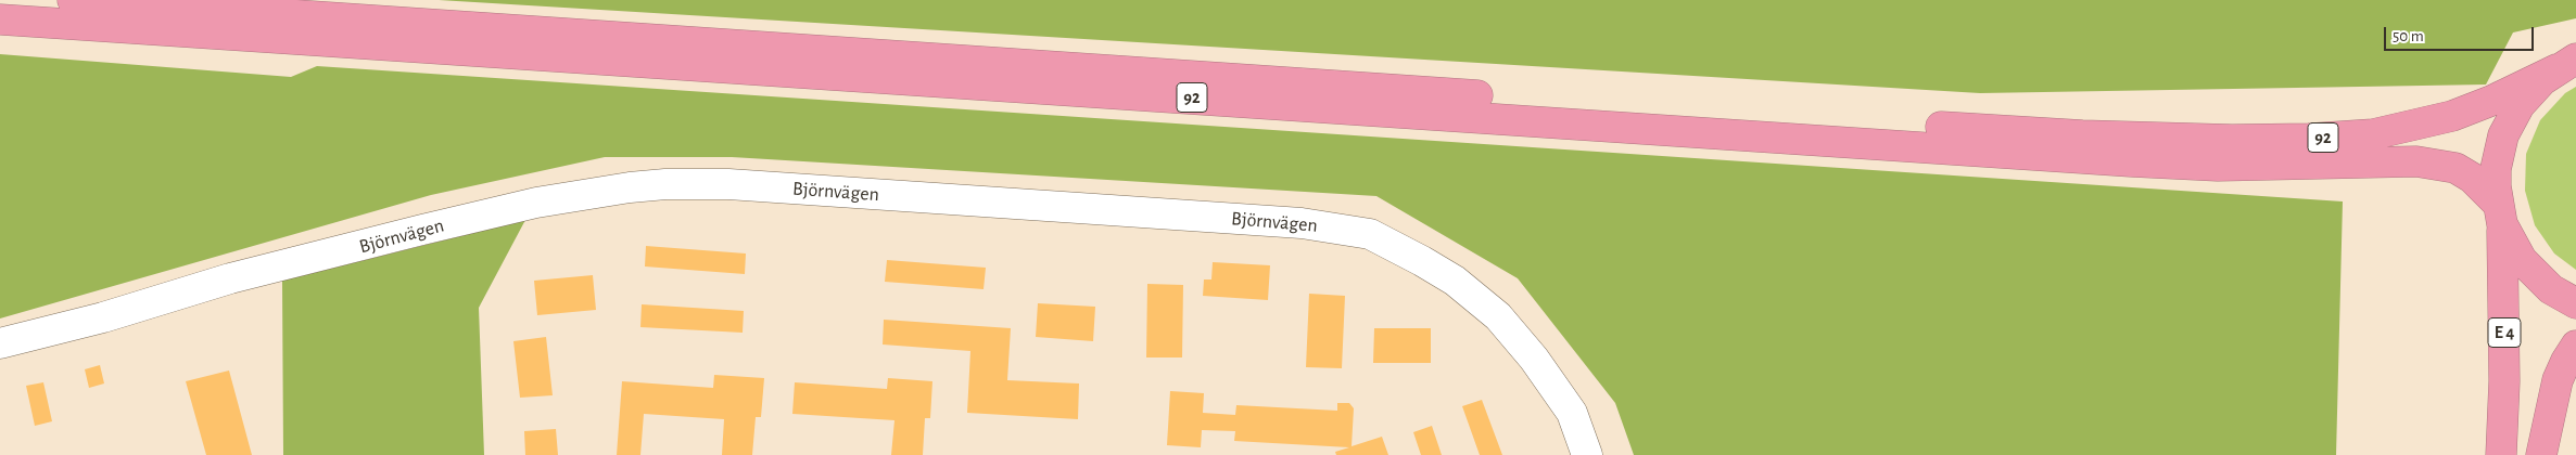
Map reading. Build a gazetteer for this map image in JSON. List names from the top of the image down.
{
  "streets": {
    "highway": ["92", "E 4"],
    "street": ["Björnvägen"]
  },
  "crossings": [
    ["92", "E 4"]
  ],
  "scale_bar": "50 m"
}
